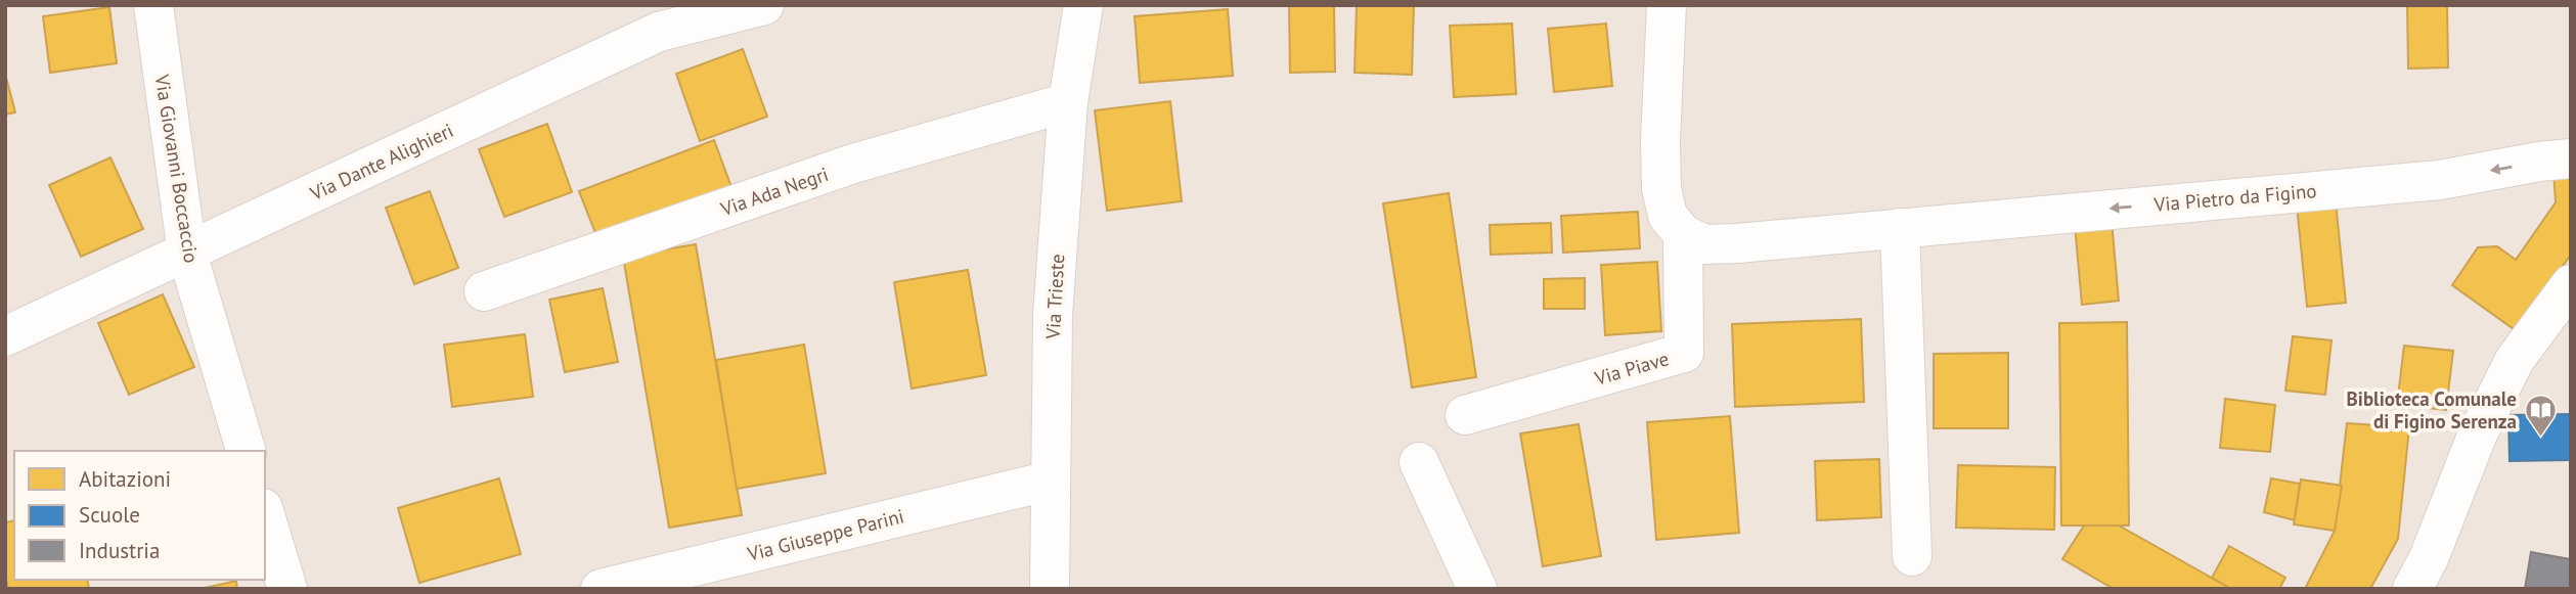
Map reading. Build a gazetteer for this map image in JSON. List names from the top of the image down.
{
  "streets": {
    "street": [
      "Via Dante Alighieri",
      "Via Giovanni Boccaccio",
      "Via Ada Negri",
      "Via Pietro da Figino",
      "Via Trieste",
      "Via Piave",
      "Via Giuseppe Parini"
    ]
  },
  "crossings": [
    ["Via Dante Alighieri", "Via Giovanni Boccaccio"],
    ["Via Ada Negri", "Via Trieste"],
    ["Via Trieste", "Via Giuseppe Parini"]
  ],
  "one_way": ["Via Pietro da Figino"],
  "places": {
    "library": ["Biblioteca Comunale di Figino Serenza"]
  },
  "legend": ["Abitazioni", "Scuole", "Industria"]
}
